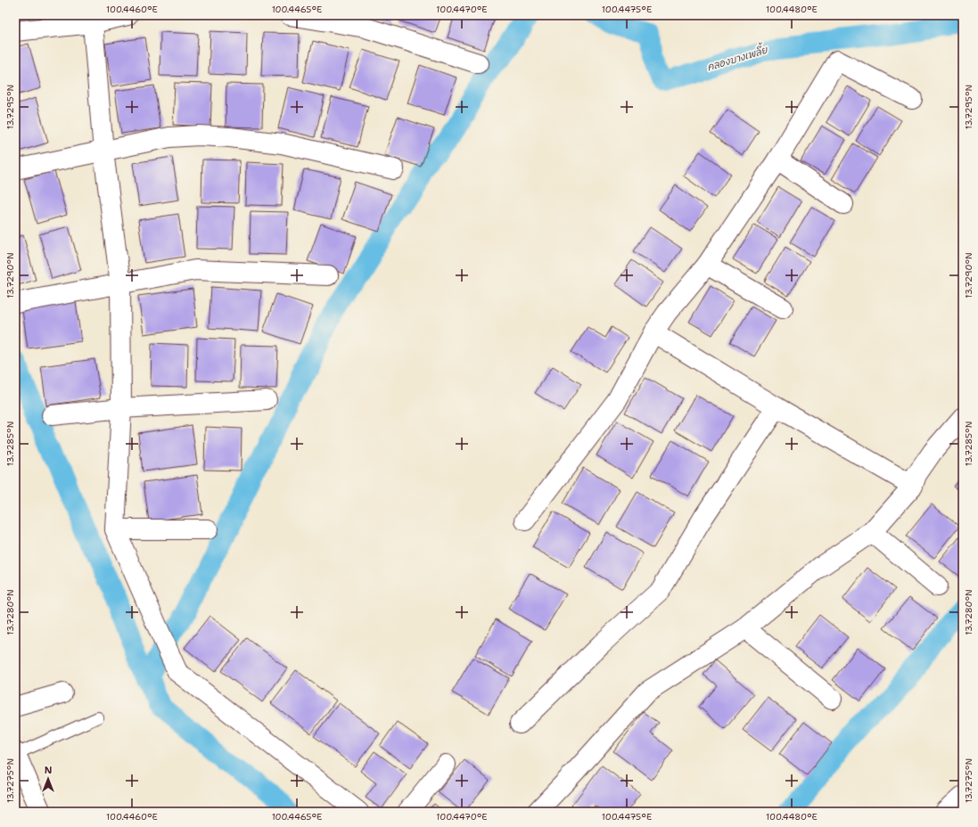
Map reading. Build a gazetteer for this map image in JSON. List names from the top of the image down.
{
  "water": ["คลองบางเพลี้ย"],
  "north": "top",
  "coordinates": [
    "100.4460°E",
    "100.4465°E",
    "100.4470°E",
    "100.4475°E",
    "100.4480°E",
    "13.7295°N",
    "13.7290°N",
    "13.7285°N",
    "13.7280°N",
    "13.7275°N"
  ]
}
